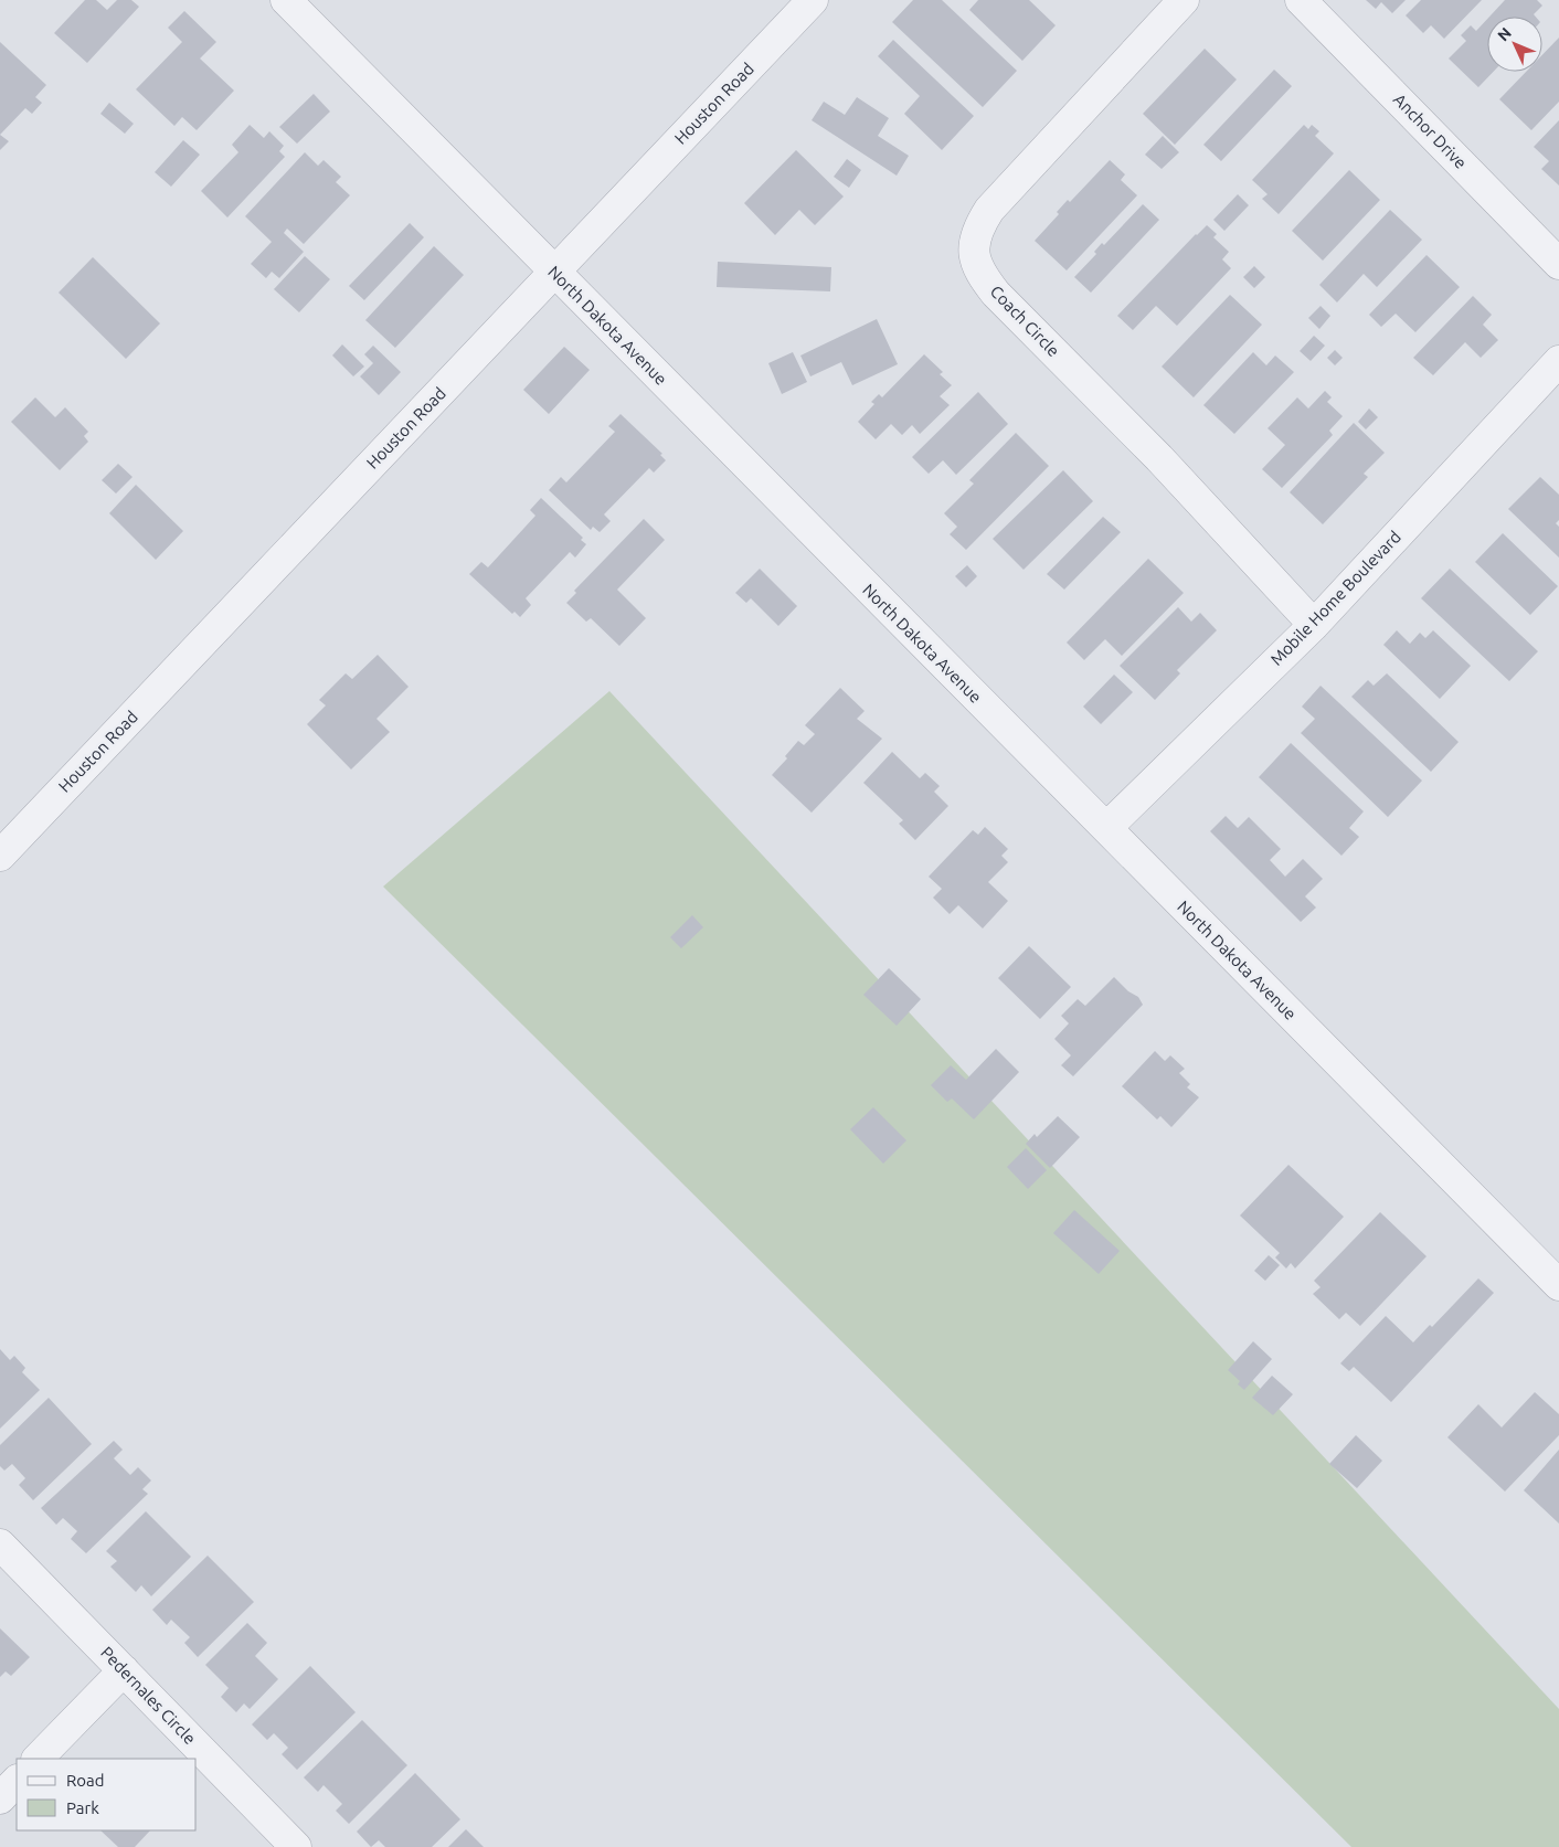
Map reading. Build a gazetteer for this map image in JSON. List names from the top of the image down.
{
  "streets": {
    "street": [
      "Houston Road",
      "Anchor Drive",
      "Coach Circle",
      "North Dakota Avenue",
      "Mobile Home Boulevard",
      "Pedernales Circle"
    ]
  },
  "crossings": [
    ["Houston Road", "North Dakota Avenue"],
    ["Coach Circle", "Mobile Home Boulevard"],
    ["North Dakota Avenue", "Mobile Home Boulevard"]
  ],
  "legend": ["Road", "Park"],
  "north": "top left"
}
